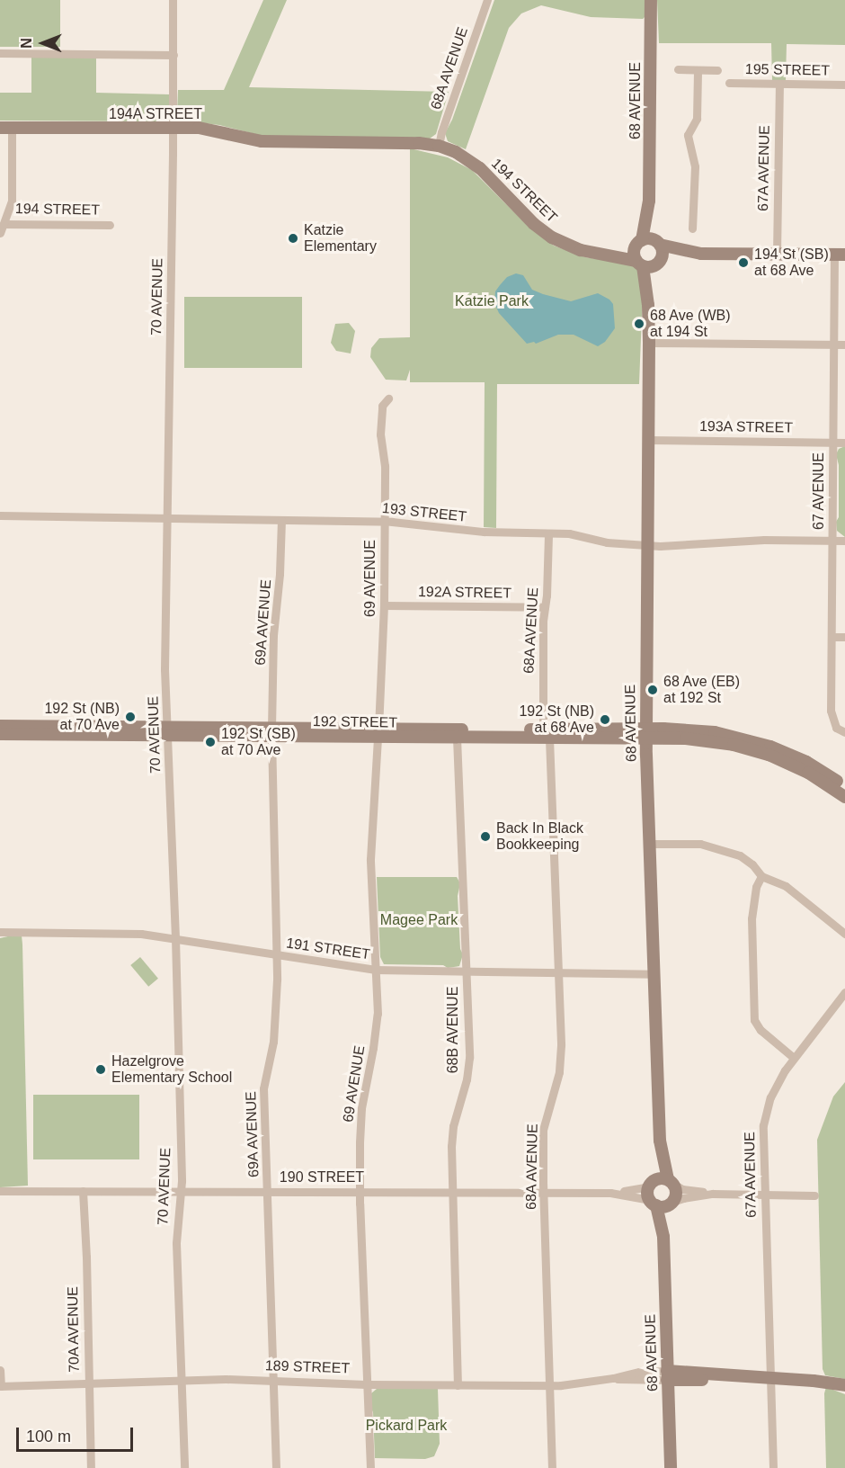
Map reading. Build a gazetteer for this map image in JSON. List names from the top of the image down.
{
  "streets": {
    "street": [
      "68A AVENUE",
      "195 STREET",
      "68 AVENUE",
      "194A STREET",
      "67A AVENUE",
      "194 STREET",
      "70 AVENUE",
      "193A STREET",
      "67 AVENUE",
      "193 STREET",
      "69 AVENUE",
      "192A STREET",
      "69A AVENUE",
      "192 STREET",
      "191 STREET",
      "68B AVENUE",
      "190 STREET",
      "70A AVENUE",
      "189 STREET"
    ]
  },
  "crossings": [
    ["68A AVENUE", "194A STREET"],
    ["68A AVENUE", "194 STREET"],
    ["68A AVENUE", "193 STREET"],
    ["68A AVENUE", "192A STREET"],
    ["68A AVENUE", "192 STREET"],
    ["68A AVENUE", "191 STREET"],
    ["68A AVENUE", "190 STREET"],
    ["68A AVENUE", "189 STREET"],
    ["195 STREET", "67A AVENUE"],
    ["68 AVENUE", "194 STREET"],
    ["68 AVENUE", "193A STREET"],
    ["68 AVENUE", "193 STREET"],
    ["68 AVENUE", "192 STREET"],
    ["68 AVENUE", "191 STREET"],
    ["68 AVENUE", "190 STREET"],
    ["68 AVENUE", "189 STREET"],
    ["194A STREET", "194 STREET"],
    ["194A STREET", "70 AVENUE"],
    ["67A AVENUE", "194 STREET"],
    ["67A AVENUE", "190 STREET"],
    ["67A AVENUE", "189 STREET"],
    ["194 STREET", "67 AVENUE"],
    ["70 AVENUE", "193 STREET"],
    ["70 AVENUE", "192 STREET"],
    ["70 AVENUE", "191 STREET"],
    ["70 AVENUE", "190 STREET"],
    ["70 AVENUE", "189 STREET"],
    ["193A STREET", "67 AVENUE"],
    ["67 AVENUE", "193 STREET"],
    ["193 STREET", "69 AVENUE"],
    ["193 STREET", "69A AVENUE"],
    ["69 AVENUE", "192A STREET"],
    ["69 AVENUE", "192 STREET"],
    ["69 AVENUE", "191 STREET"],
    ["69 AVENUE", "190 STREET"],
    ["69 AVENUE", "189 STREET"],
    ["69A AVENUE", "192 STREET"],
    ["69A AVENUE", "191 STREET"],
    ["69A AVENUE", "190 STREET"],
    ["69A AVENUE", "189 STREET"],
    ["192 STREET", "68B AVENUE"],
    ["191 STREET", "68B AVENUE"],
    ["68B AVENUE", "190 STREET"],
    ["68B AVENUE", "189 STREET"],
    ["190 STREET", "70A AVENUE"],
    ["70A AVENUE", "189 STREET"]
  ],
  "parks": ["Katzie Park", "Magee Park", "Pickard Park"],
  "places": [
    "Katzie Elementary",
    "194 St (SB) at 68 Ave",
    "68 Ave (WB) at 194 St",
    "68 Ave (EB) at 192 St",
    "192 St (NB) at 70 Ave",
    "192 St (NB) at 68 Ave",
    "192 St (SB) at 70 Ave",
    "Back In Black Bookkeeping",
    "Hazelgrove Elementary School"
  ],
  "scale_bar": "100 m",
  "north": "left"
}
